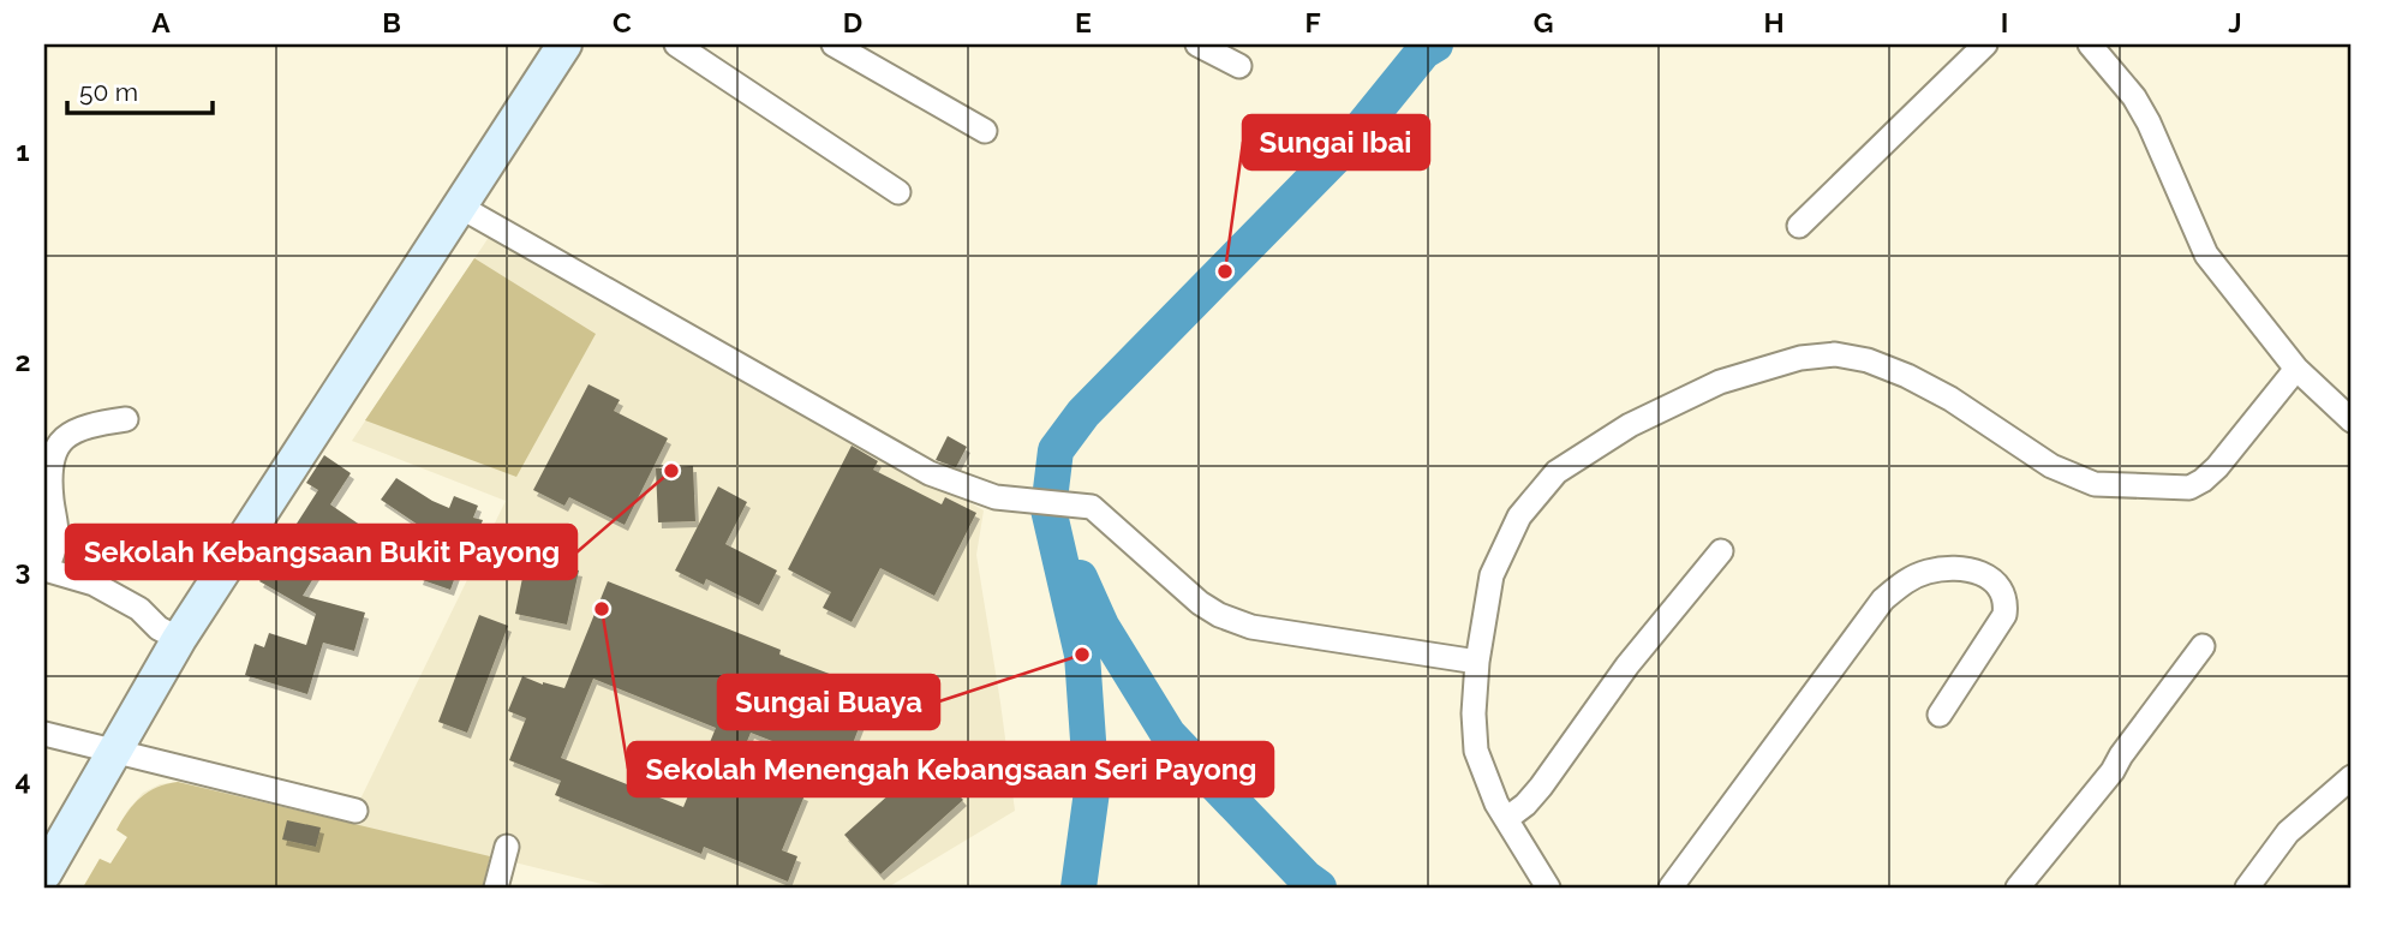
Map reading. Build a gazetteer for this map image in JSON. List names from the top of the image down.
{
  "places": [
    "Sungai Ibai",
    "Sekolah Kebangsaan Bukit Payong",
    "Sekolah Menengah Kebangsaan Seri Payong",
    "Sungai Buaya"
  ],
  "scale_bar": "50 m",
  "grid": {
    "columns": [
      "A",
      "B",
      "C",
      "D",
      "E",
      "F",
      "G",
      "H",
      "I",
      "J"
    ],
    "rows": [
      "1",
      "2",
      "3",
      "4"
    ]
  }
}
